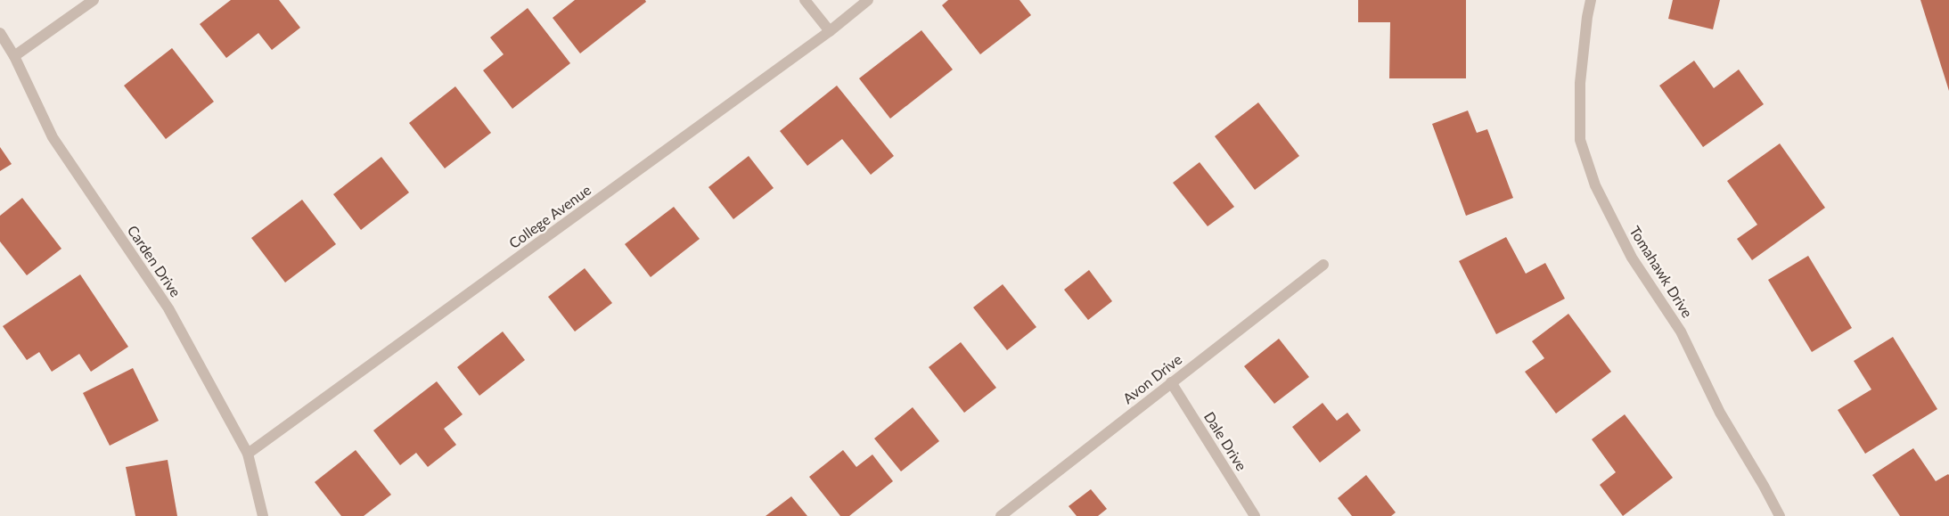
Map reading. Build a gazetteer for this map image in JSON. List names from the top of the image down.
{
  "streets": {
    "street": [
      "College Avenue",
      "Carden Drive",
      "Tomahawk Drive",
      "Avon Drive",
      "Dale Drive"
    ]
  },
  "crossings": [
    ["College Avenue", "Carden Drive"],
    ["Avon Drive", "Dale Drive"]
  ]
}
